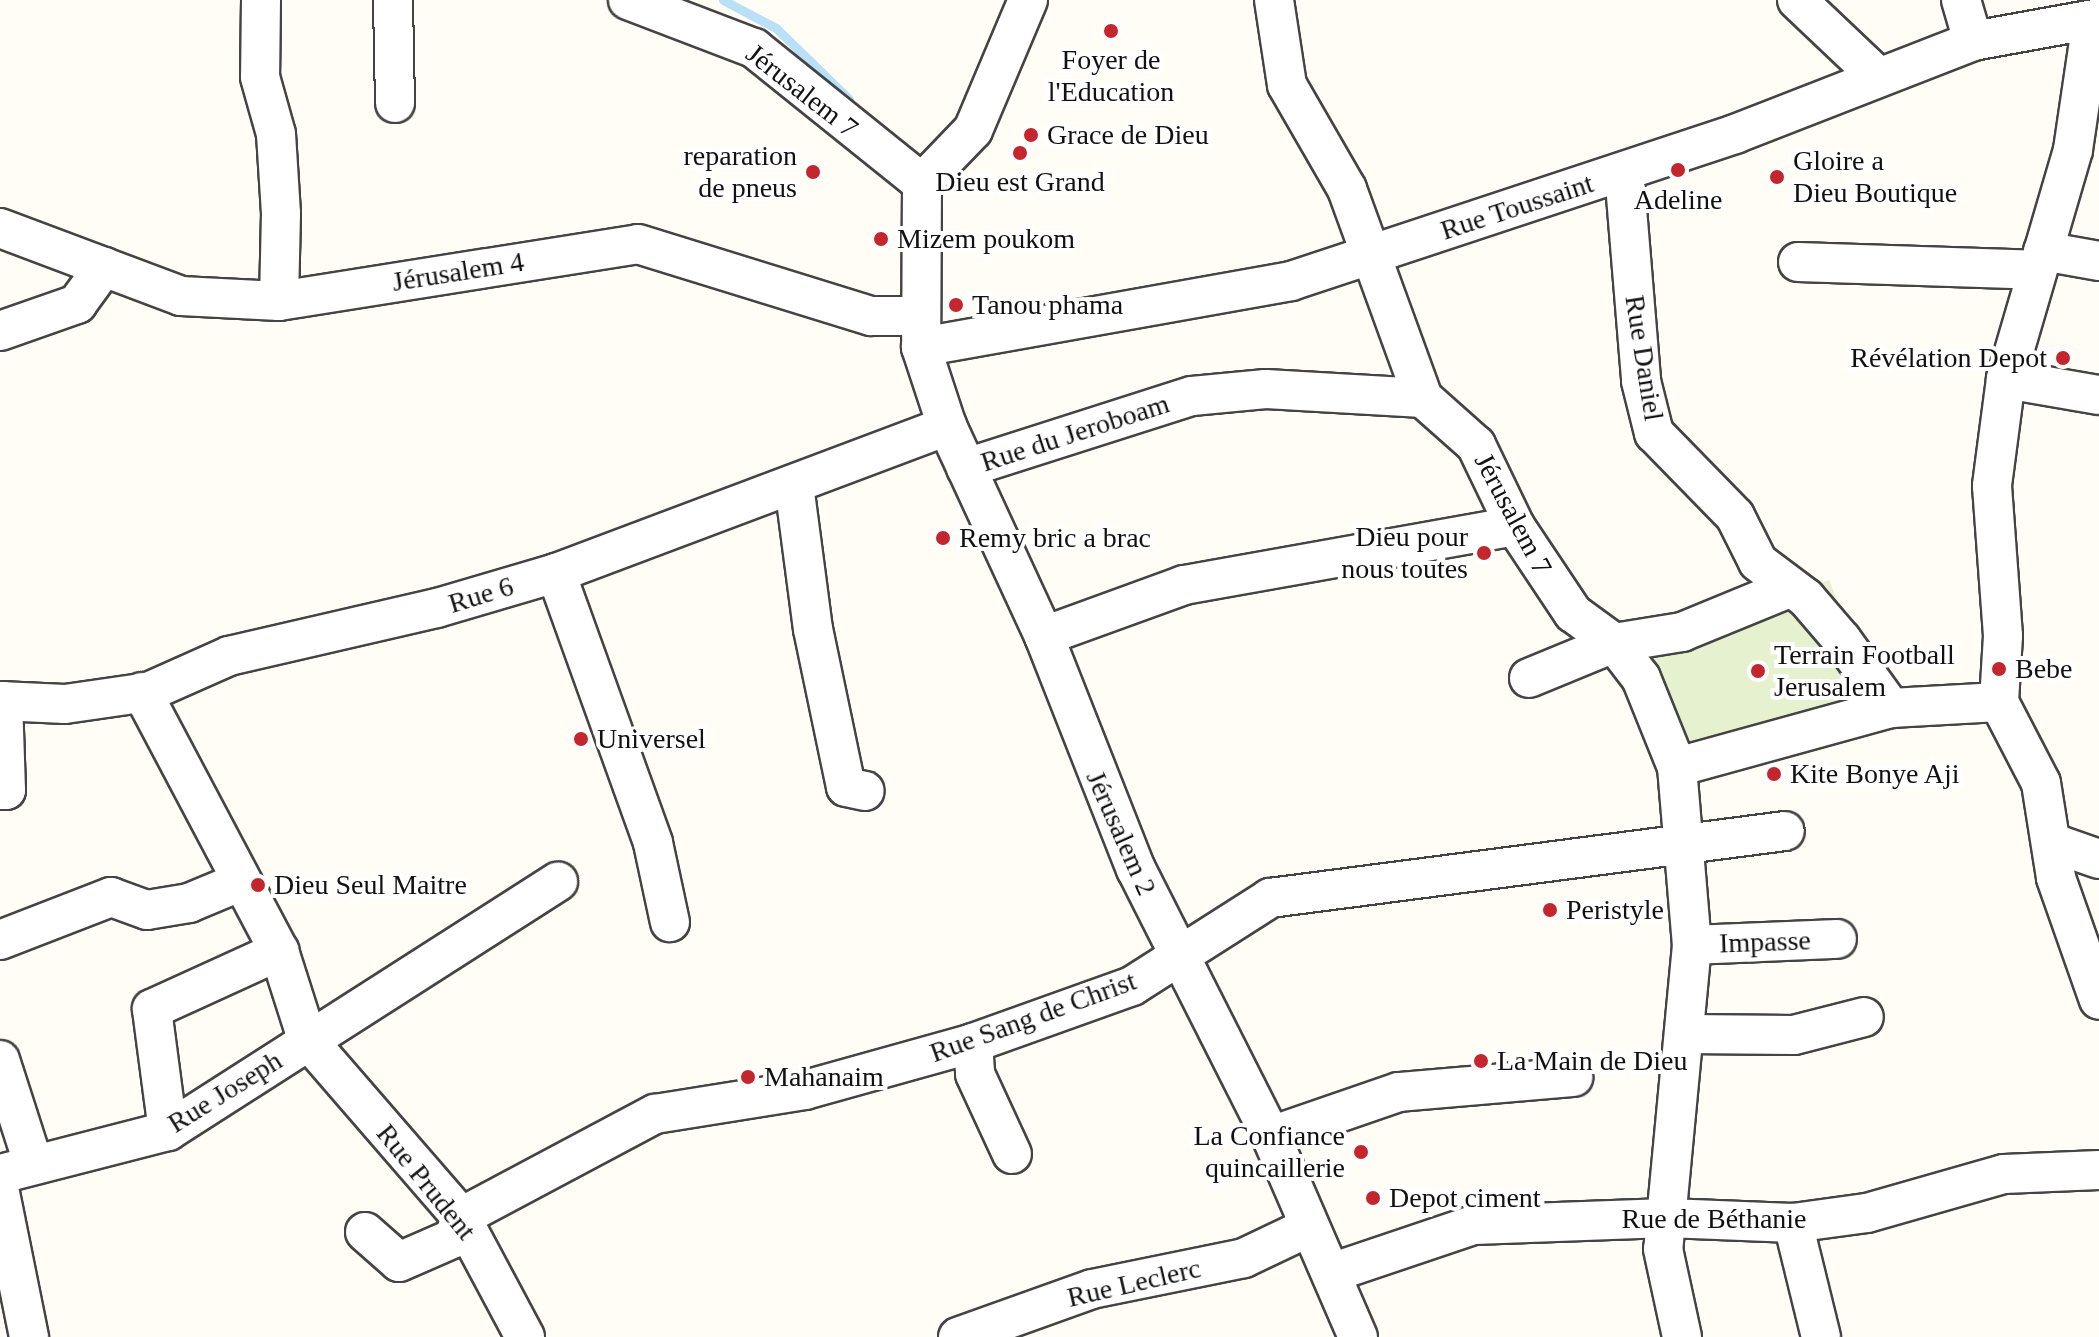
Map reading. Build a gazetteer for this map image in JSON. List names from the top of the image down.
{
  "streets": {
    "street": [
      "Jérusalem 7",
      "Rue Toussaint",
      "Jérusalem 4",
      "Rue Daniel",
      "Rue du Jeroboam",
      "Rue 6",
      "Jérusalem 2",
      "Impasse",
      "Rue Sang de Christ",
      "Rue Joseph",
      "Rue Prudent",
      "Rue de Béthanie",
      "Rue Leclerc"
    ]
  },
  "crossings": [
    ["Jérusalem 7", "Rue du Jeroboam"],
    ["Jérusalem 7", "Impasse"],
    ["Jérusalem 7", "Rue Sang de Christ"],
    ["Jérusalem 7", "Rue de Béthanie"],
    ["Rue Toussaint", "Jérusalem 4"],
    ["Rue Toussaint", "Rue Daniel"],
    ["Rue Toussaint", "Jérusalem 2"],
    ["Jérusalem 4", "Jérusalem 2"],
    ["Rue du Jeroboam", "Jérusalem 2"],
    ["Rue 6", "Jérusalem 2"],
    ["Jérusalem 2", "Rue Sang de Christ"],
    ["Jérusalem 2", "Rue de Béthanie"],
    ["Jérusalem 2", "Rue Leclerc"],
    ["Rue Sang de Christ", "Rue Prudent"],
    ["Rue Joseph", "Rue Prudent"]
  ],
  "places": [
    "Foyer de l'Education",
    "Grace de Dieu",
    "Dieu est Grand",
    "Adeline",
    "reparation de pneus",
    "Gloire a Dieu Boutique",
    "Mizem poukom",
    "Tanou phama",
    "Révélation Depot",
    "Remy bric a brac",
    "Dieu pour nous toutes",
    "Bebe",
    "Terrain Football Jerusalem",
    "Universel",
    "Kite Bonye Aji",
    "Dieu Seul Maitre",
    "Peristyle",
    "La Main de Dieu",
    "Mahanaim",
    "La Confiance quincaillerie",
    "Depot ciment"
  ]
}
